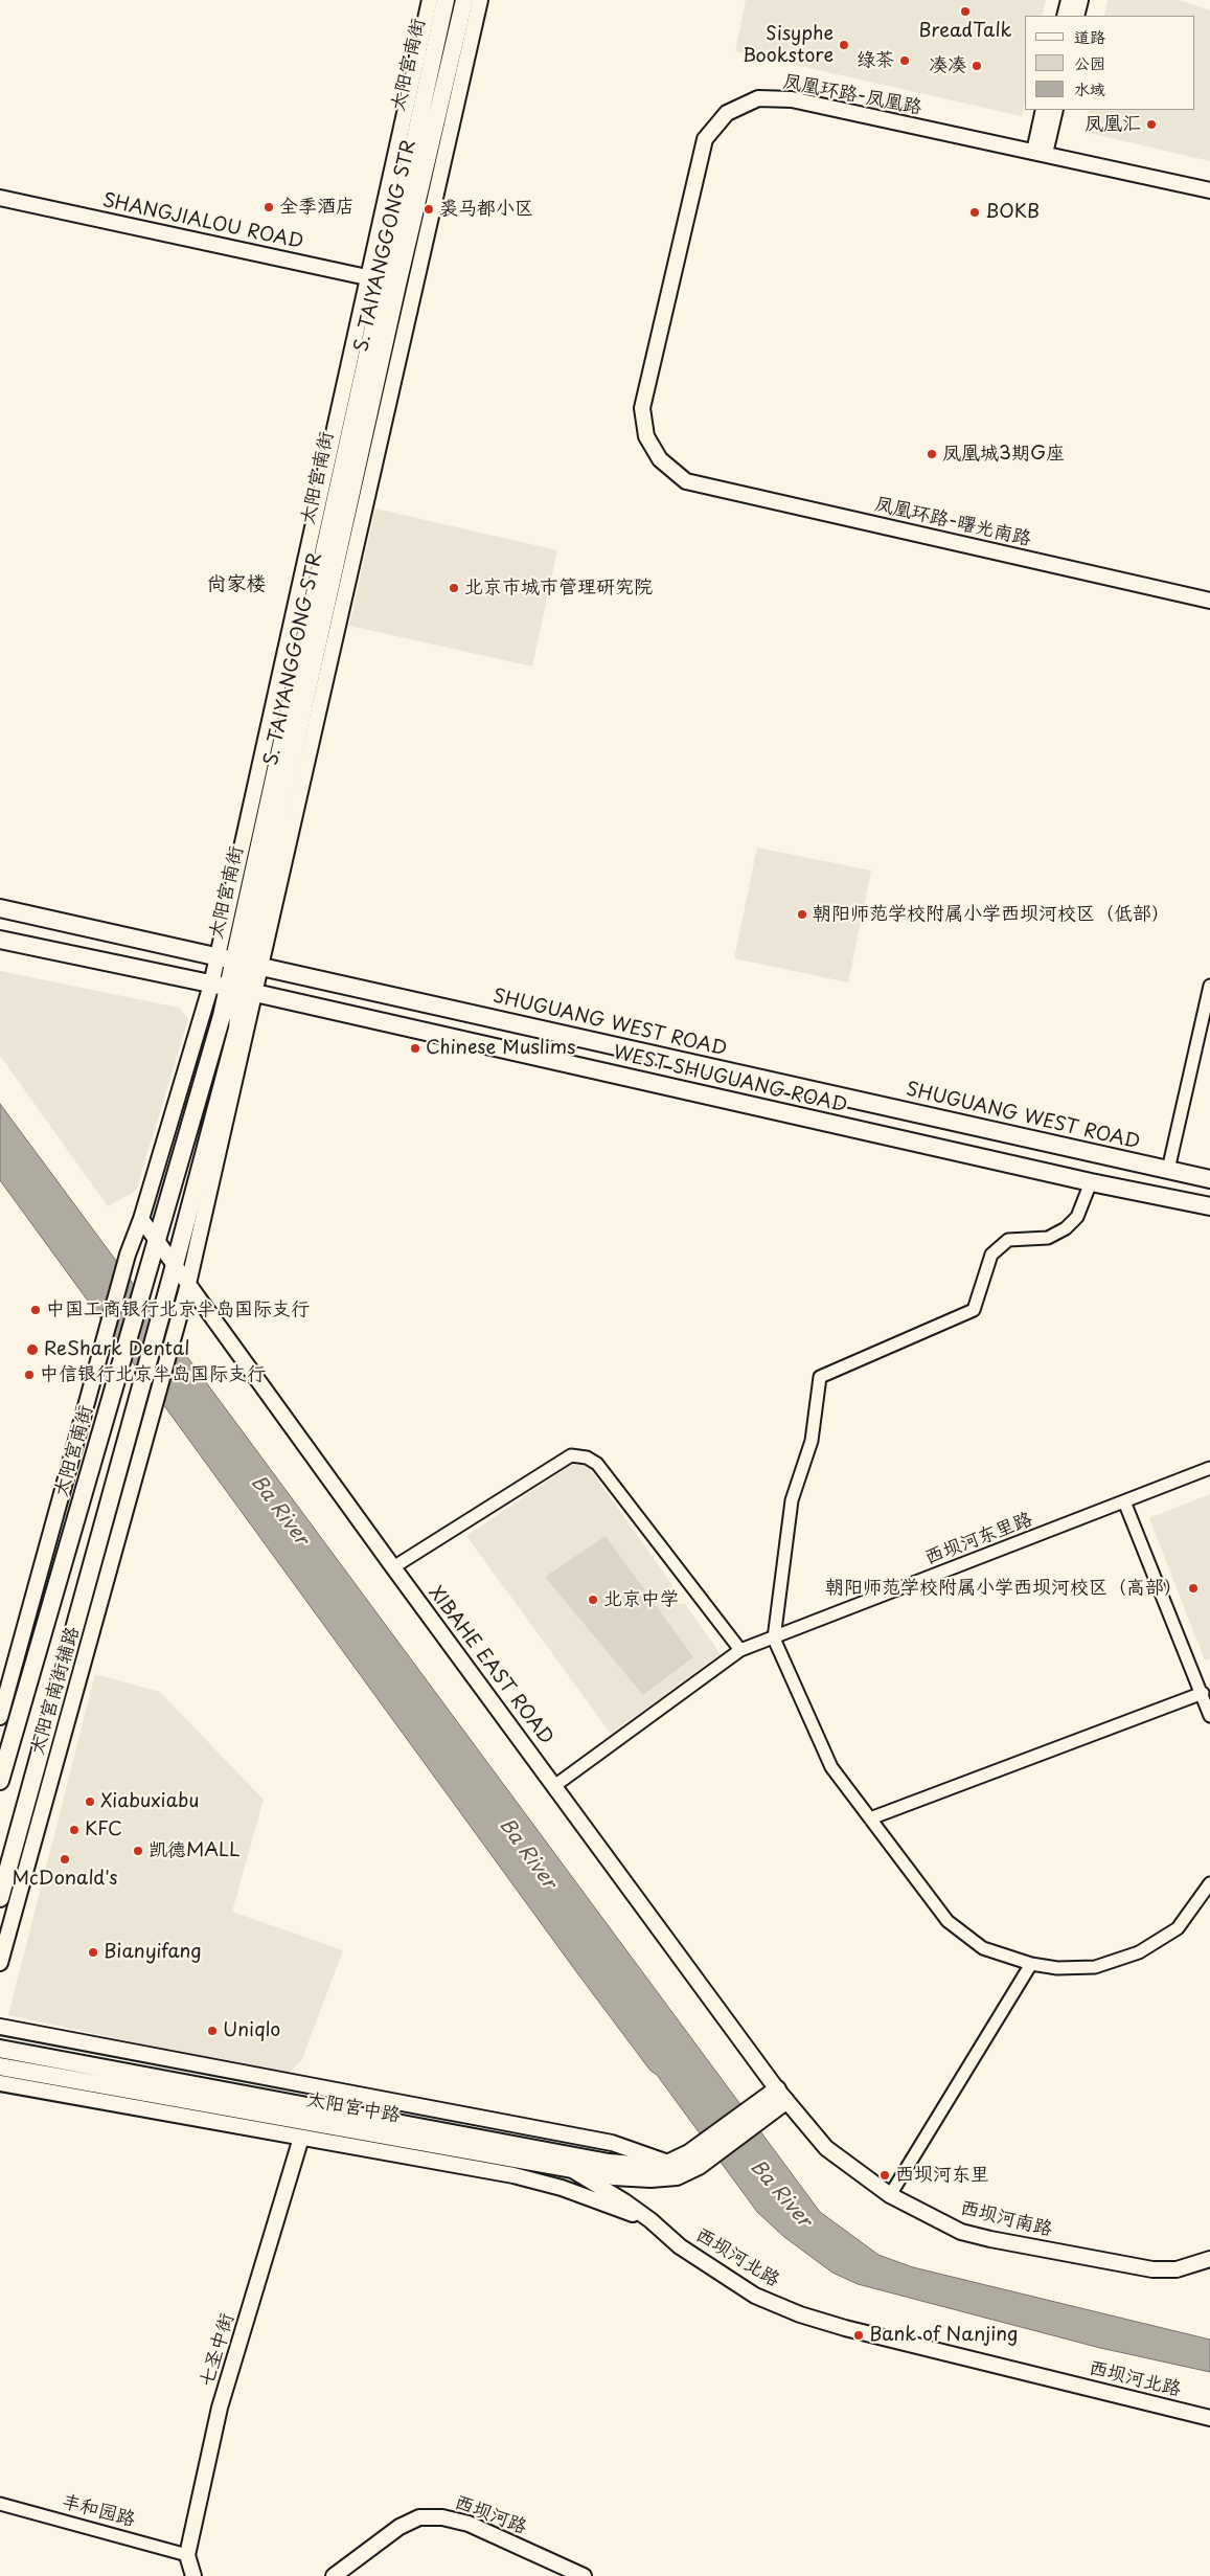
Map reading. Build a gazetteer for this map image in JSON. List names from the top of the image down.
{
  "streets": {
    "main road": [
      "太阳宫南街",
      "S. TAIYANGGONG STR",
      "SHUGUANG WEST ROAD",
      "WEST SHUGUANG ROAD",
      "太阳宫中路"
    ],
    "street": [
      "凤凰环路-凤凰路",
      "SHANGJIALOU ROAD",
      "凤凰环路-曙光南路",
      "西坝河东里路",
      "XIBAHE EAST ROAD",
      "太阳宫南街辅路",
      "西坝河南路",
      "西坝河北路",
      "七圣中街",
      "丰和园路",
      "西坝河路"
    ]
  },
  "crossings": [
    ["太阳宫南街", "SHANGJIALOU ROAD"],
    ["太阳宫南街", "S. TAIYANGGONG STR"],
    ["太阳宫南街", "SHUGUANG WEST ROAD"],
    ["太阳宫南街", "WEST SHUGUANG ROAD"],
    ["太阳宫南街", "XIBAHE EAST ROAD"],
    ["太阳宫南街", "太阳宫南街辅路"],
    ["凤凰环路-凤凰路", "凤凰环路-曙光南路"],
    ["SHANGJIALOU ROAD", "S. TAIYANGGONG STR"],
    ["S. TAIYANGGONG STR", "SHUGUANG WEST ROAD"],
    ["S. TAIYANGGONG STR", "WEST SHUGUANG ROAD"],
    ["西坝河东里路", "XIBAHE EAST ROAD"],
    ["XIBAHE EAST ROAD", "西坝河南路"],
    ["太阳宫中路", "西坝河北路"],
    ["太阳宫中路", "七圣中街"],
    ["七圣中街", "丰和园路"]
  ],
  "districts": ["尚家楼"],
  "water": ["Ba River"],
  "places": [
    "BreadTalk",
    "Sisyphe Bookstore",
    "绿茶",
    "凑凑",
    "凤凰汇",
    "全季酒店",
    "裘马都小区",
    "BOKB",
    "凤凰城3期G座",
    "北京市城市管理研究院",
    "朝阳师范学校附属小学西坝河校区（低部）",
    "Chinese Muslims",
    "中国工商银行北京半岛国际支行",
    "ReShark Dental",
    "中信银行北京半岛国际支行",
    "朝阳师范学校附属小学西坝河校区（高部）",
    "北京中学",
    "Xiabuxiabu",
    "KFC",
    "凯德MALL",
    "McDonald's",
    "Bianyifang",
    "Uniqlo",
    "西坝河东里",
    "Bank of Nanjing"
  ],
  "legend": ["道路", "公园", "水域"]
}
